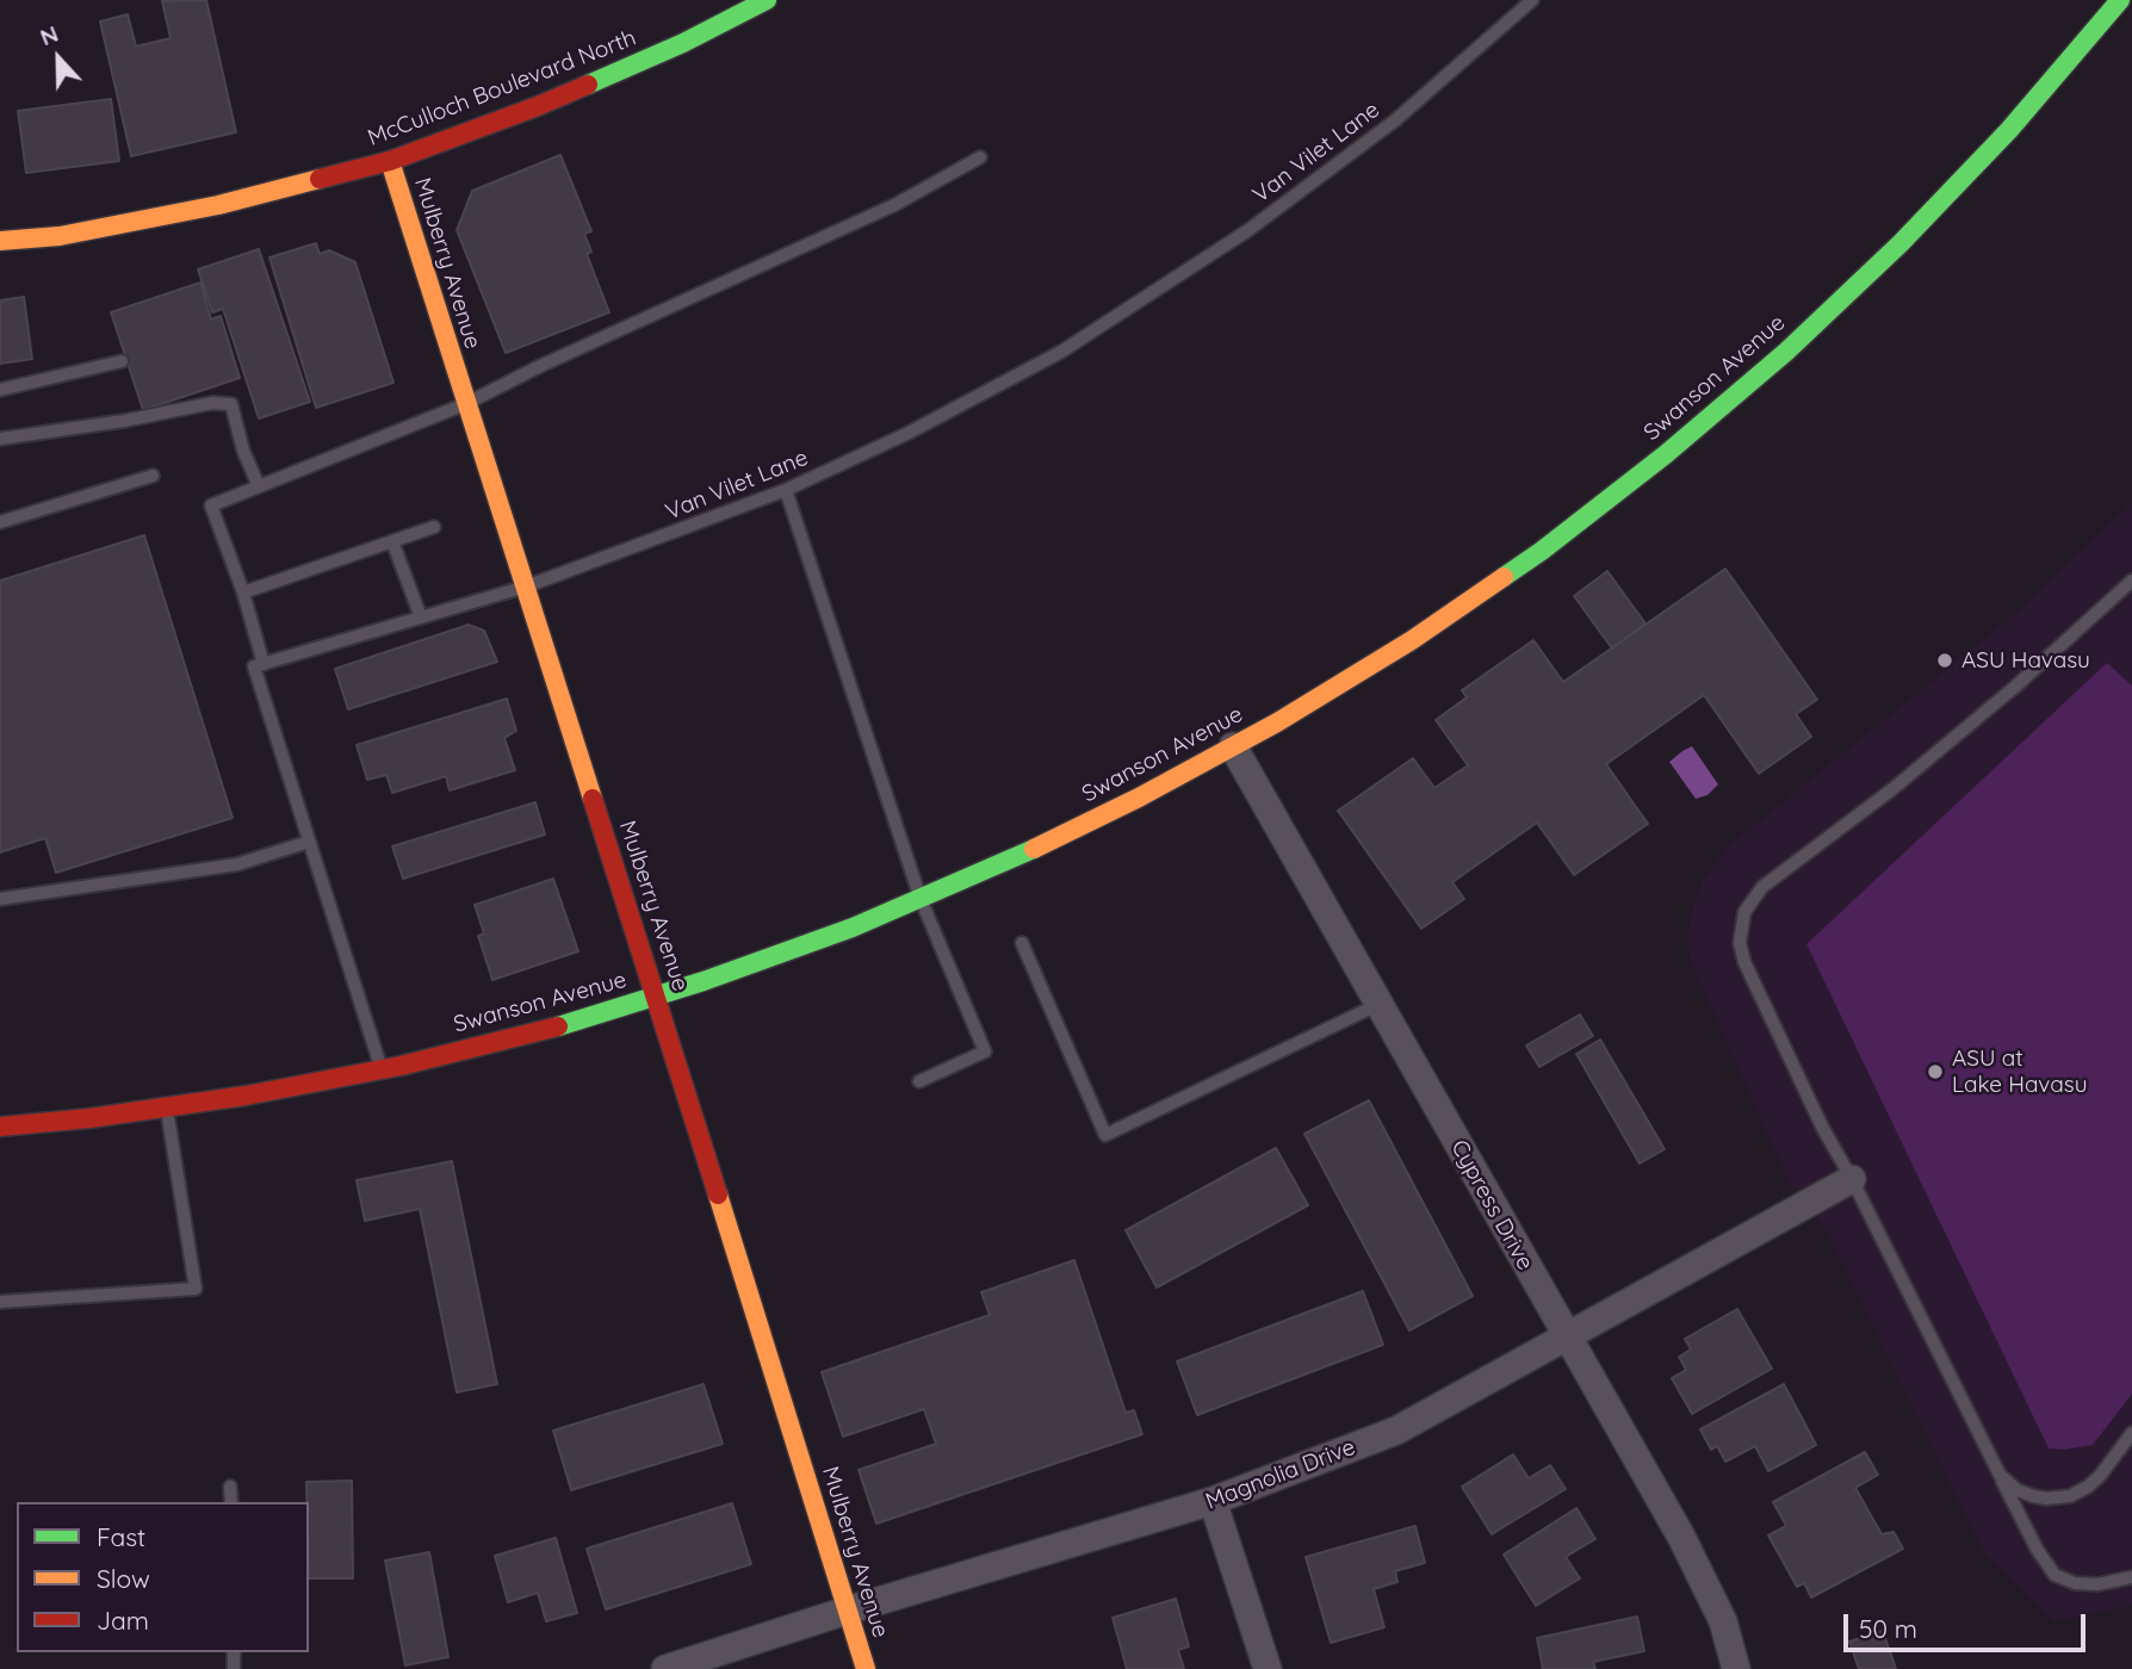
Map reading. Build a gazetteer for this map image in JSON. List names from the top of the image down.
{
  "streets": {
    "street": [
      "McCulloch Boulevard North",
      "Mulberry Avenue",
      "Swanson Avenue",
      "Cypress Drive",
      "Magnolia Drive"
    ],
    "lane": ["Van Vilet Lane"]
  },
  "crossings": [
    ["McCulloch Boulevard North", "Mulberry Avenue"],
    ["Van Vilet Lane", "Mulberry Avenue"],
    ["Mulberry Avenue", "Swanson Avenue"],
    ["Mulberry Avenue", "Magnolia Drive"],
    ["Swanson Avenue", "Cypress Drive"],
    ["Cypress Drive", "Magnolia Drive"]
  ],
  "places": ["ASU Havasu", "ASU at Lake Havasu"],
  "legend": ["Fast", "Slow", "Jam"],
  "scale_bar": "50 m",
  "north": "top"
}
